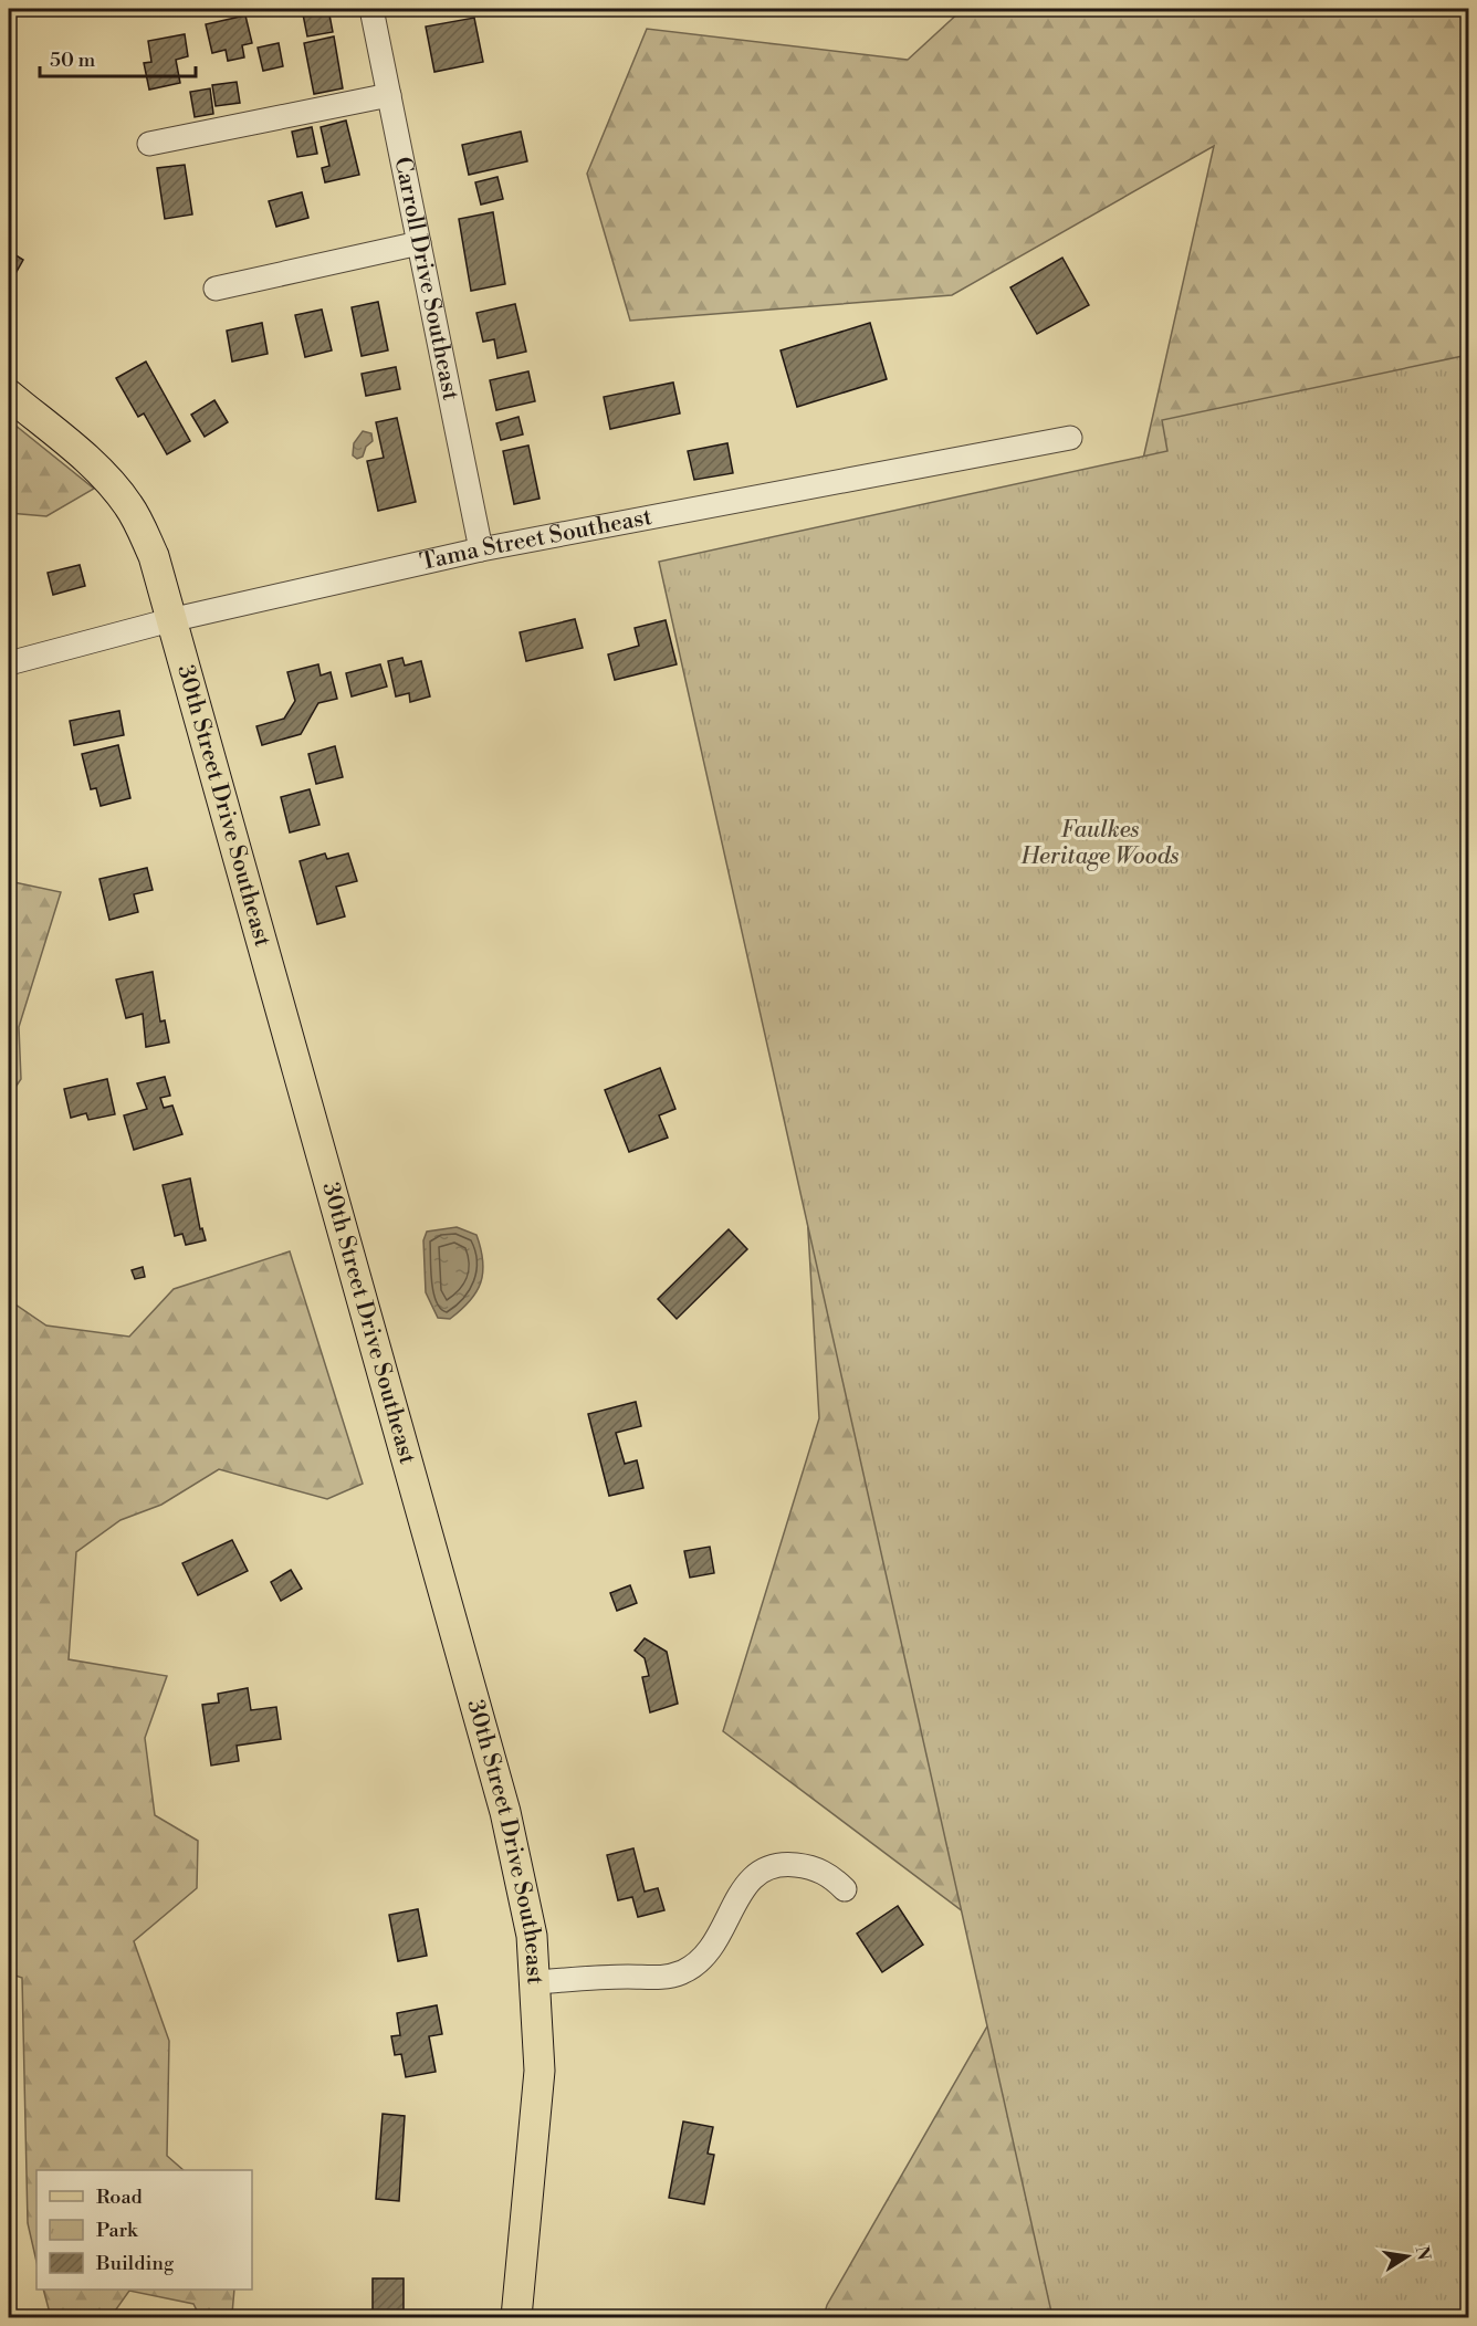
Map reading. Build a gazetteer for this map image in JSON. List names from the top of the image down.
{
  "streets": {
    "main road": ["30th Street Drive Southeast"],
    "street": ["Carroll Drive Southeast", "Tama Street Southeast"]
  },
  "crossings": [
    ["Carroll Drive Southeast", "Tama Street Southeast"],
    ["Tama Street Southeast", "30th Street Drive Southeast"]
  ],
  "parks": ["Faulkes Heritage Woods"],
  "legend": ["Road", "Park", "Building"],
  "scale_bar": "50 m",
  "north": "right"
}
